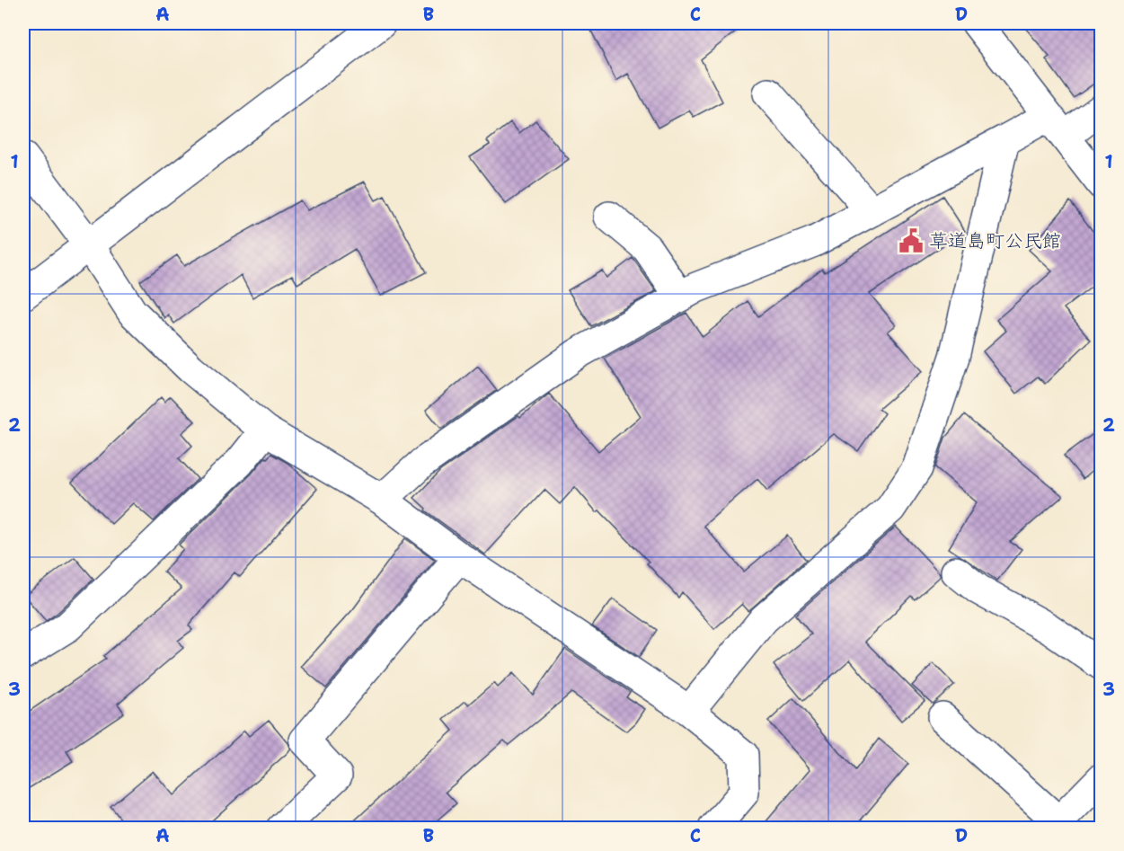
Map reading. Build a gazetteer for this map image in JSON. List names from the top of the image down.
{
  "places": {
    "public building": ["草道島町公民館"]
  },
  "grid": {
    "columns": [
      "A",
      "B",
      "C",
      "D"
    ],
    "rows": ["1", "2", "3"]
  }
}
